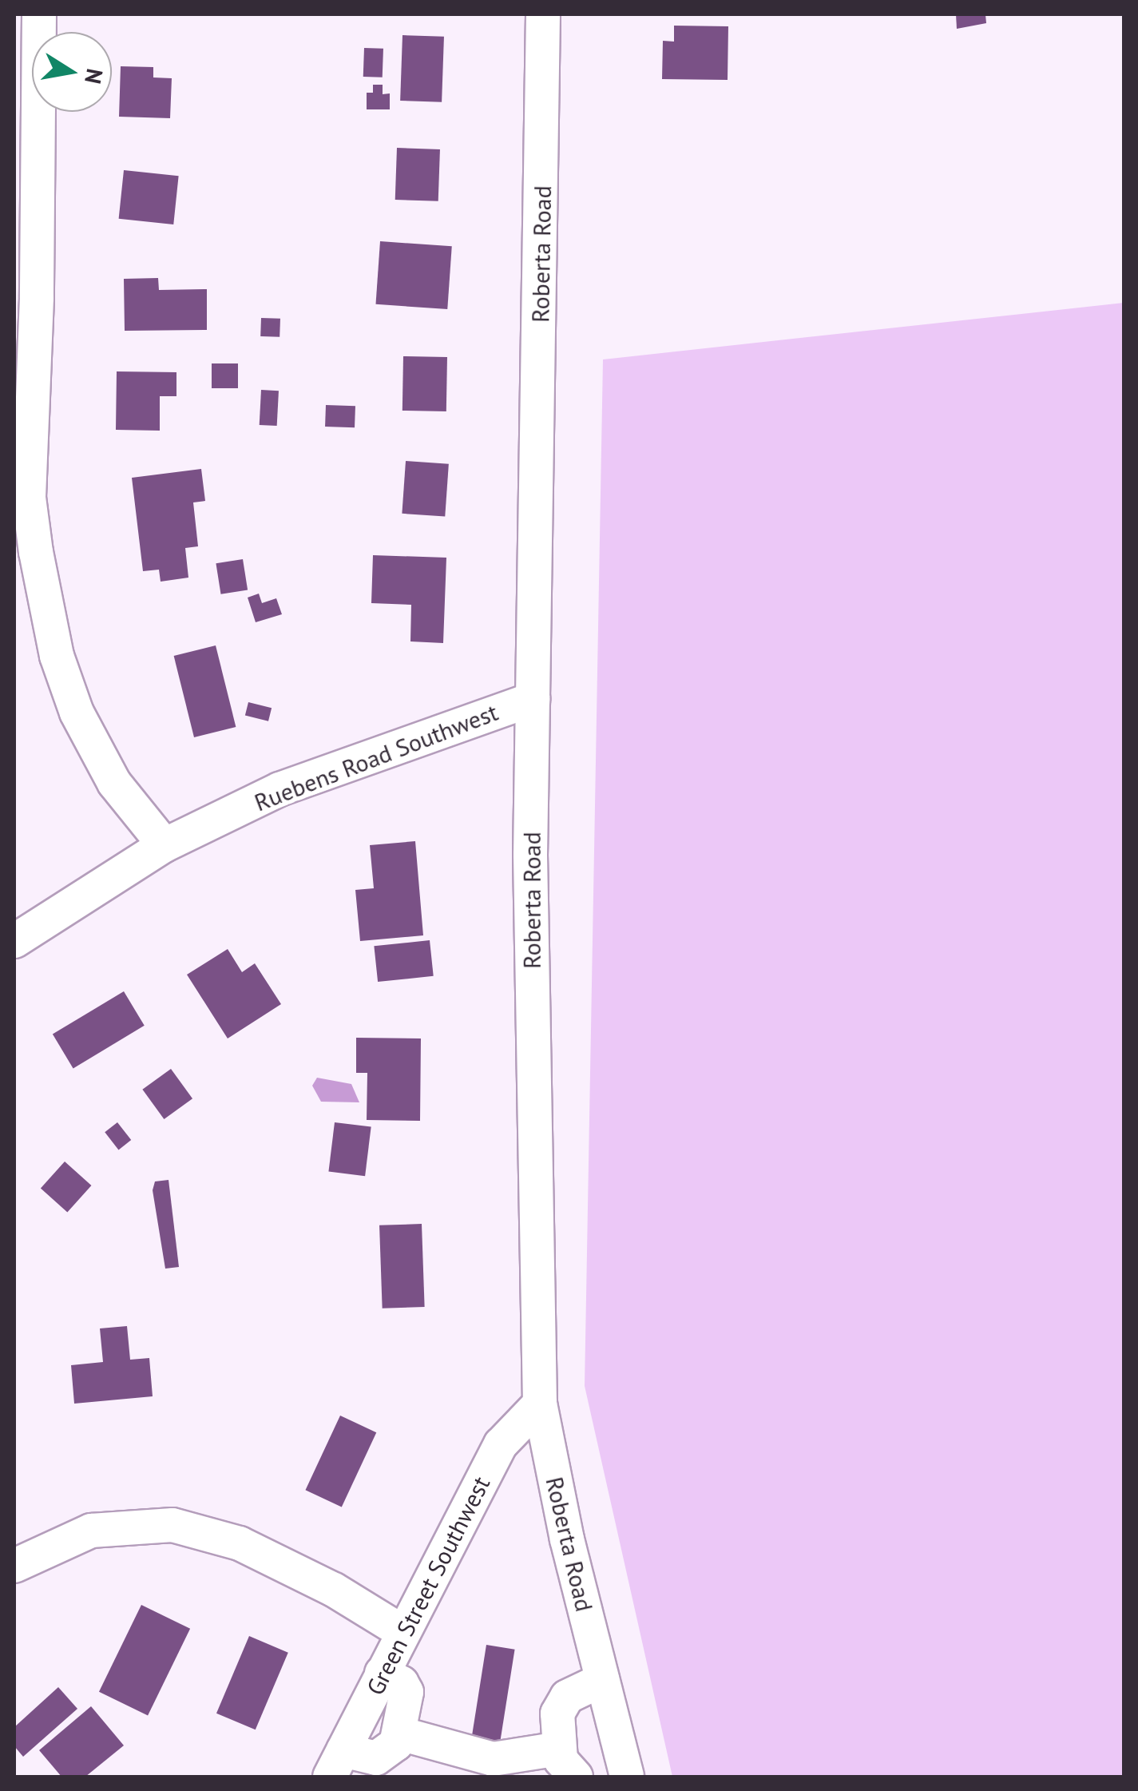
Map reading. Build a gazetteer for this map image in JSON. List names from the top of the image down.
{
  "streets": {
    "street": ["Roberta Road", "Ruebens Road Southwest", "Green Street Southwest"]
  },
  "crossings": [
    ["Roberta Road", "Ruebens Road Southwest"],
    ["Roberta Road", "Green Street Southwest"]
  ],
  "north": "right"
}
